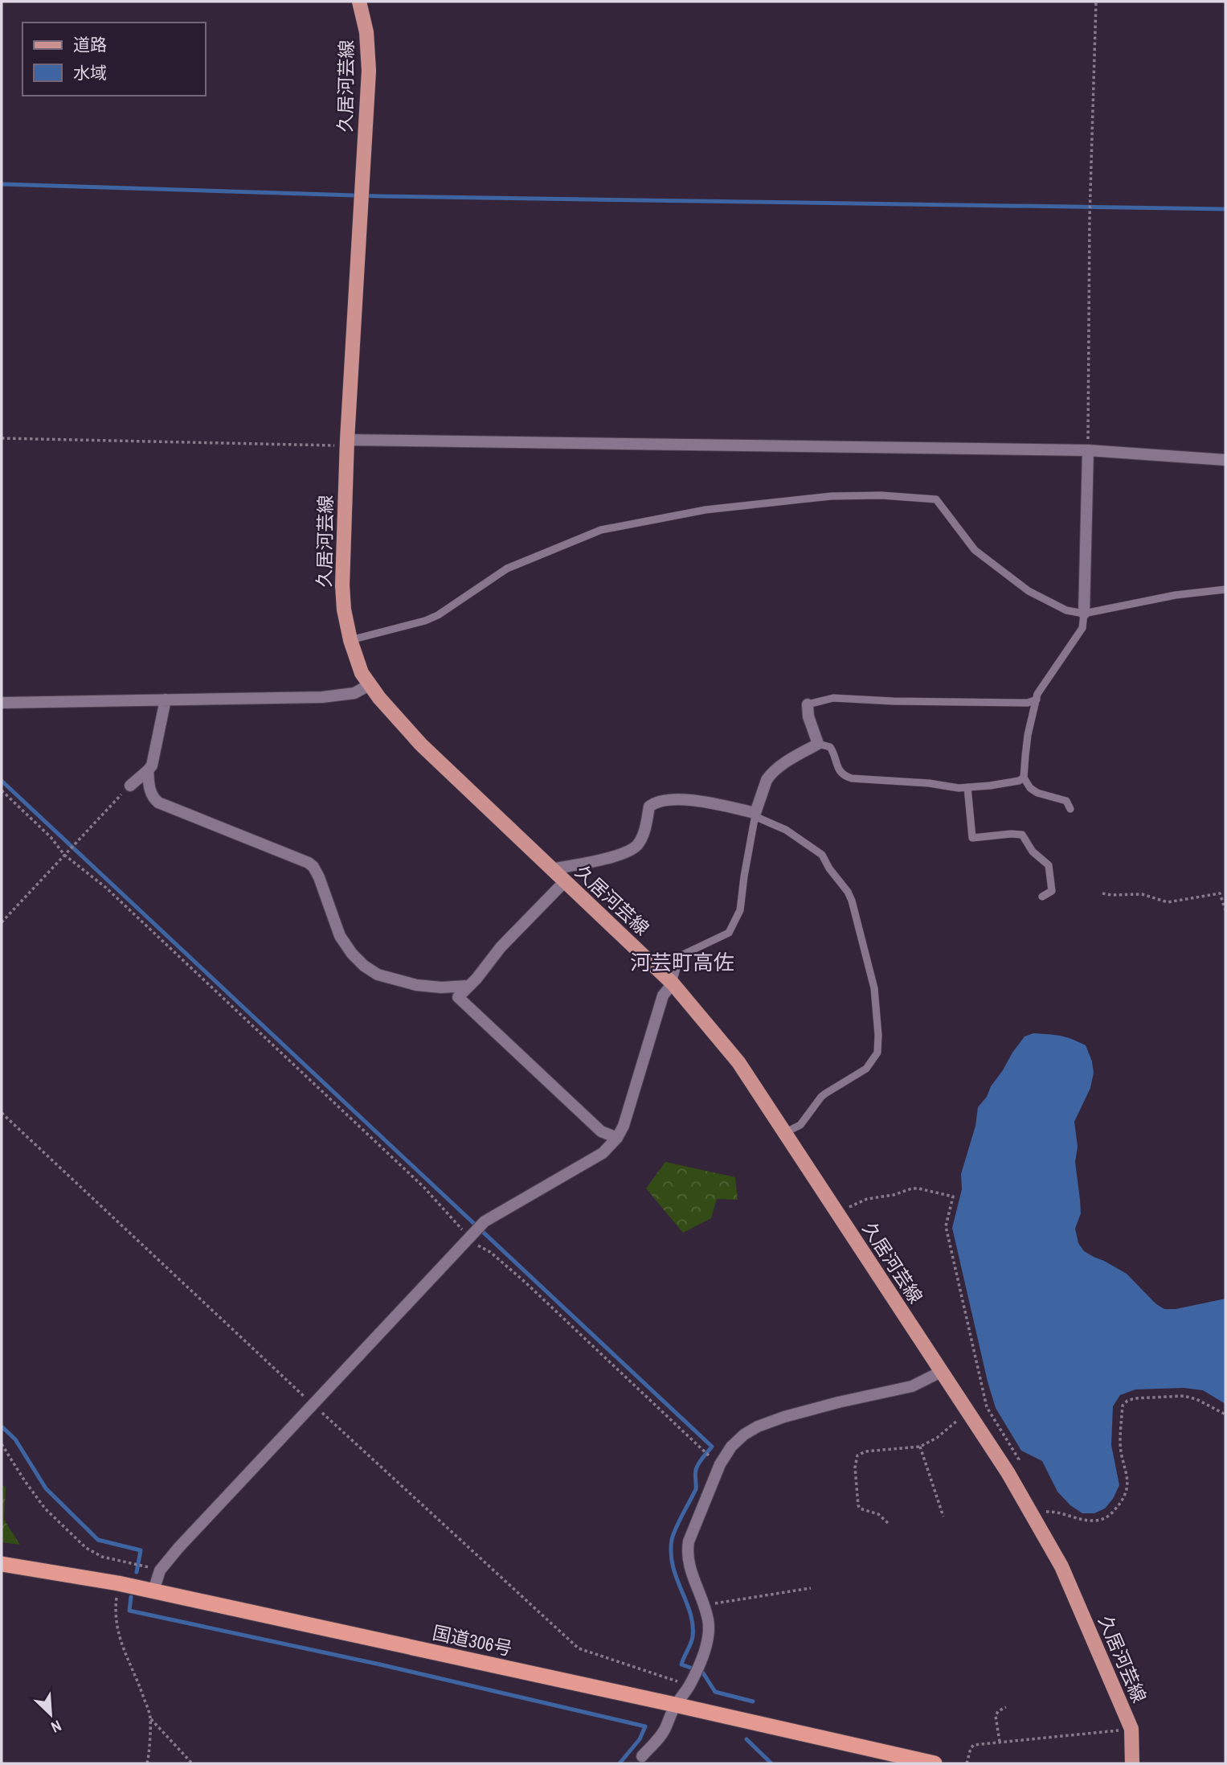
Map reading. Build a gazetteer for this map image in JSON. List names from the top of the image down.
{
  "streets": {
    "highway": ["国道306号"],
    "main road": ["久居河芸線"]
  },
  "districts": ["河芸町高佐"],
  "legend": ["道路", "水域"],
  "north": "bottom right"
}
